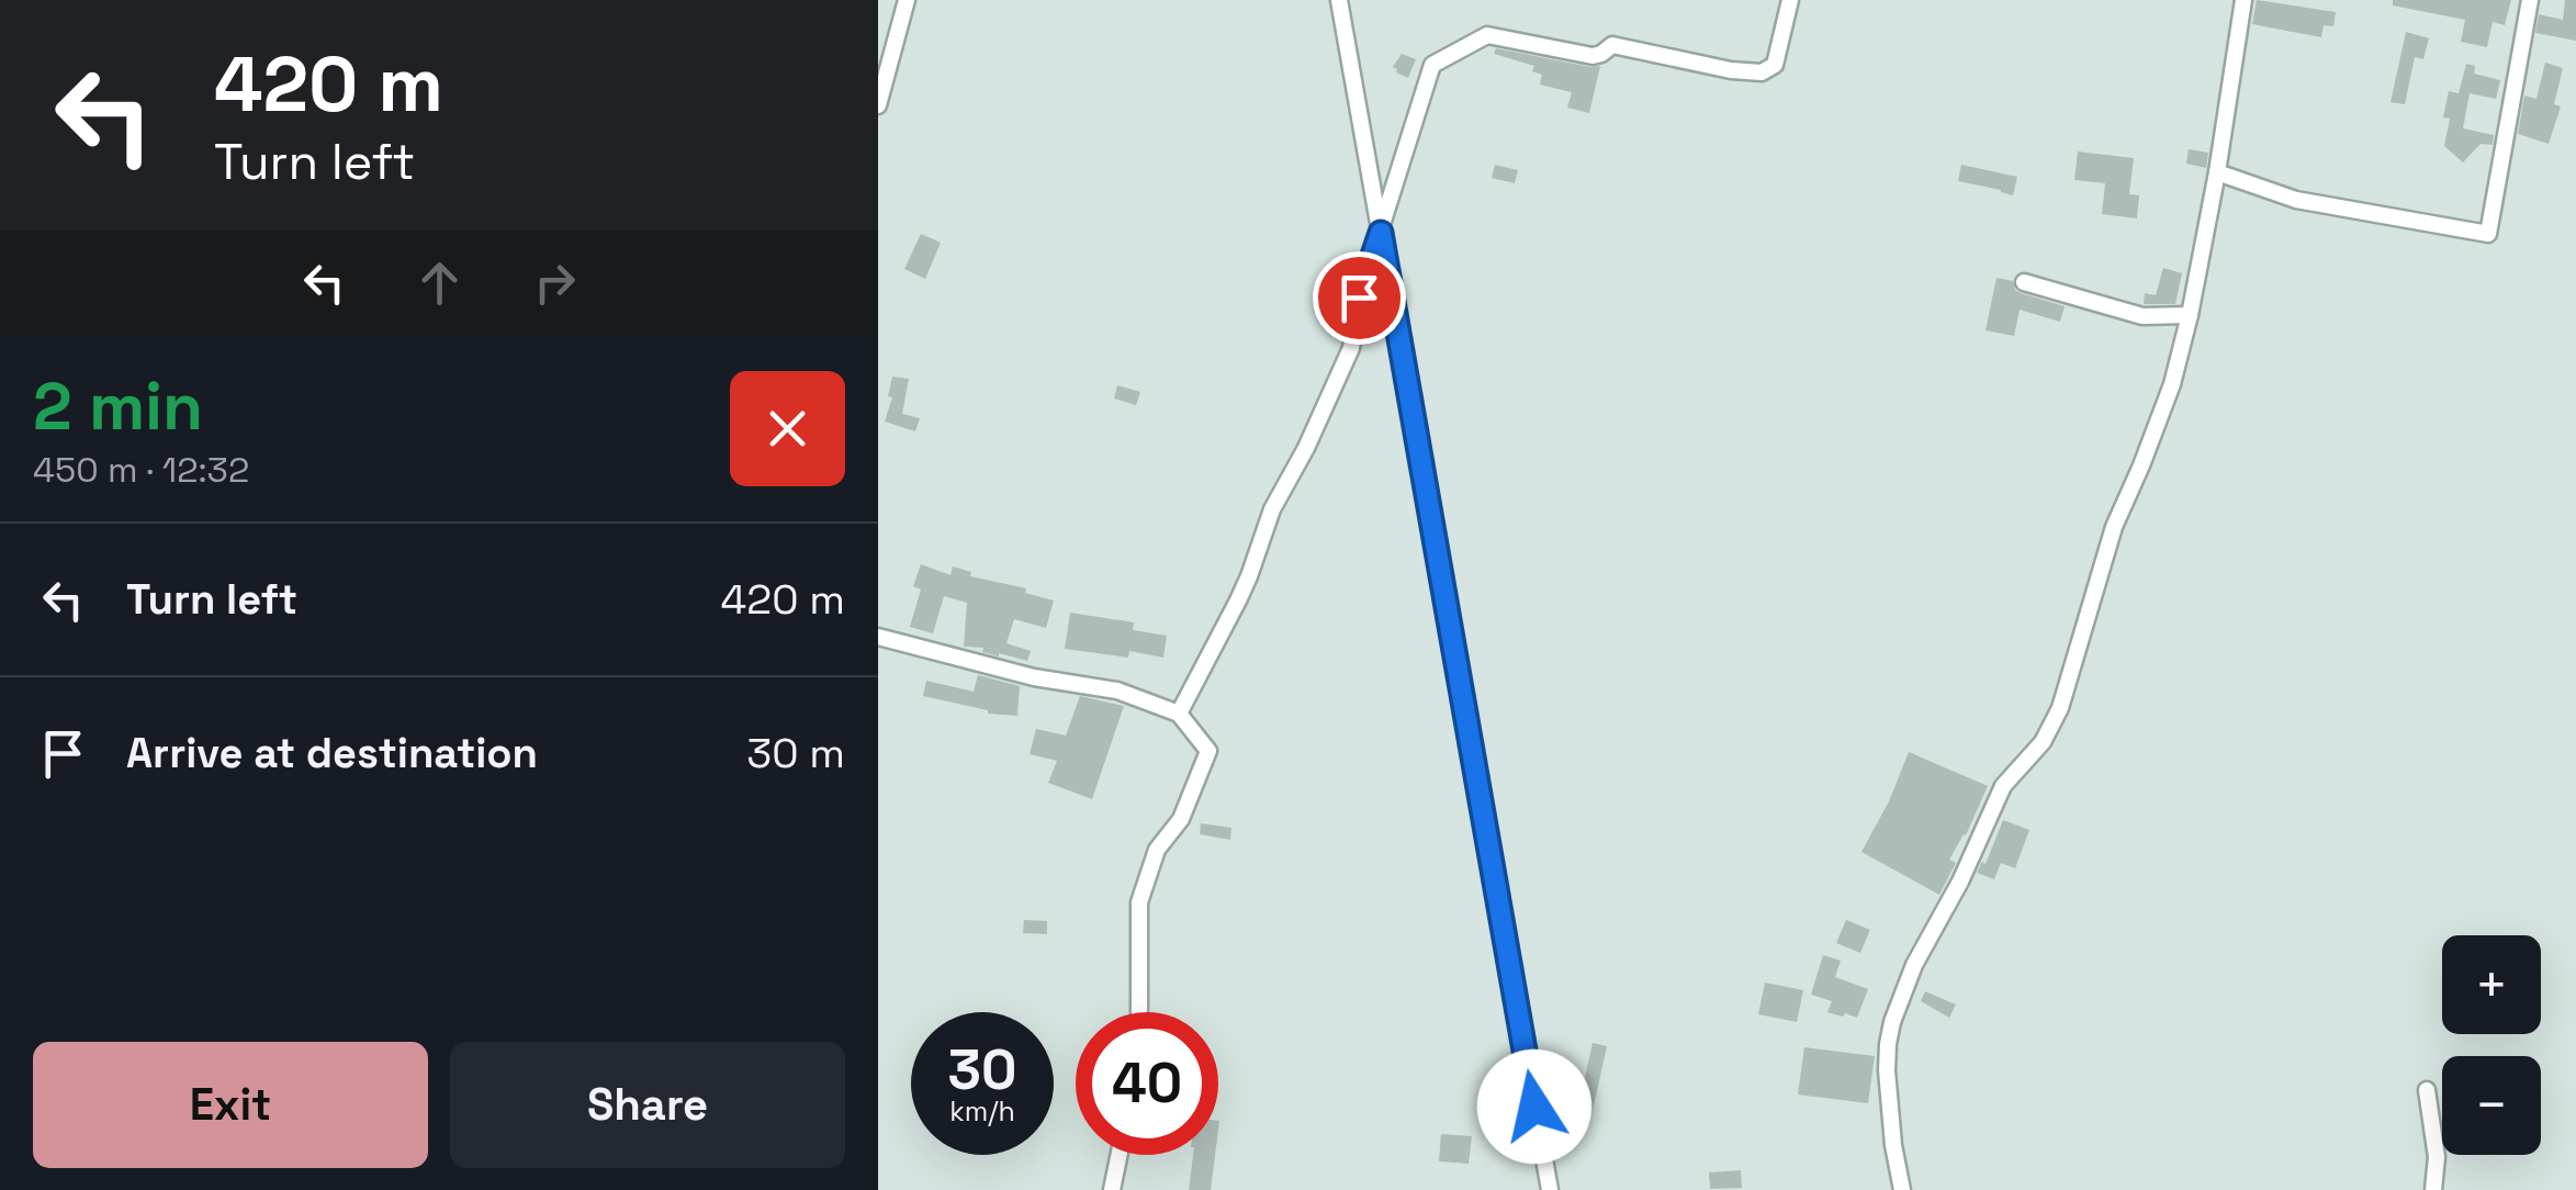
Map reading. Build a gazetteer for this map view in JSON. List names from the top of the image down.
{
  "page": {
    "turn": ["420 m", "Turn left"],
    "heading": ["2 min", "450 m · 12:32"],
    "list": [
      {
        "name": "Turn left",
        "value": "420 m"
      },
      {
        "name": "Arrive at destination",
        "value": "30 m"
      }
    ],
    "map_buttons": ["+", "−"],
    "speed": "30 km/h",
    "limit": "40",
    "buttons": ["Exit", "Share"]
  }
}
